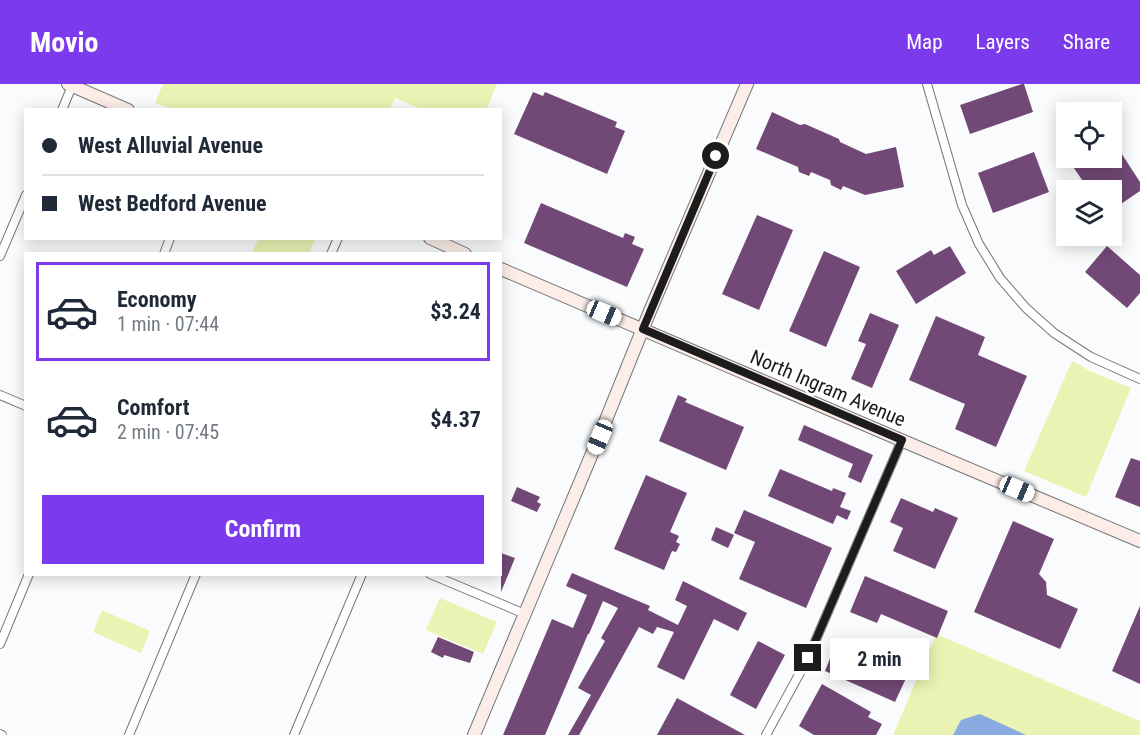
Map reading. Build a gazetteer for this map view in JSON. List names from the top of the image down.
{
  "streets": {
    "street": ["North Ingram Avenue"]
  },
  "page": {
    "header": "Movio",
    "nav": ["Map", "Layers", "Share"],
    "banner": ["West Alluvial Avenue", "West Bedford Avenue"],
    "list": [
      {
        "name": "Economy",
        "note": "1 min · 07:44",
        "value": "$3.24"
      },
      {
        "name": "Comfort",
        "note": "2 min · 07:45",
        "value": "$4.37"
      }
    ],
    "buttons": "Confirm",
    "bubble": "2 min"
  }
}
